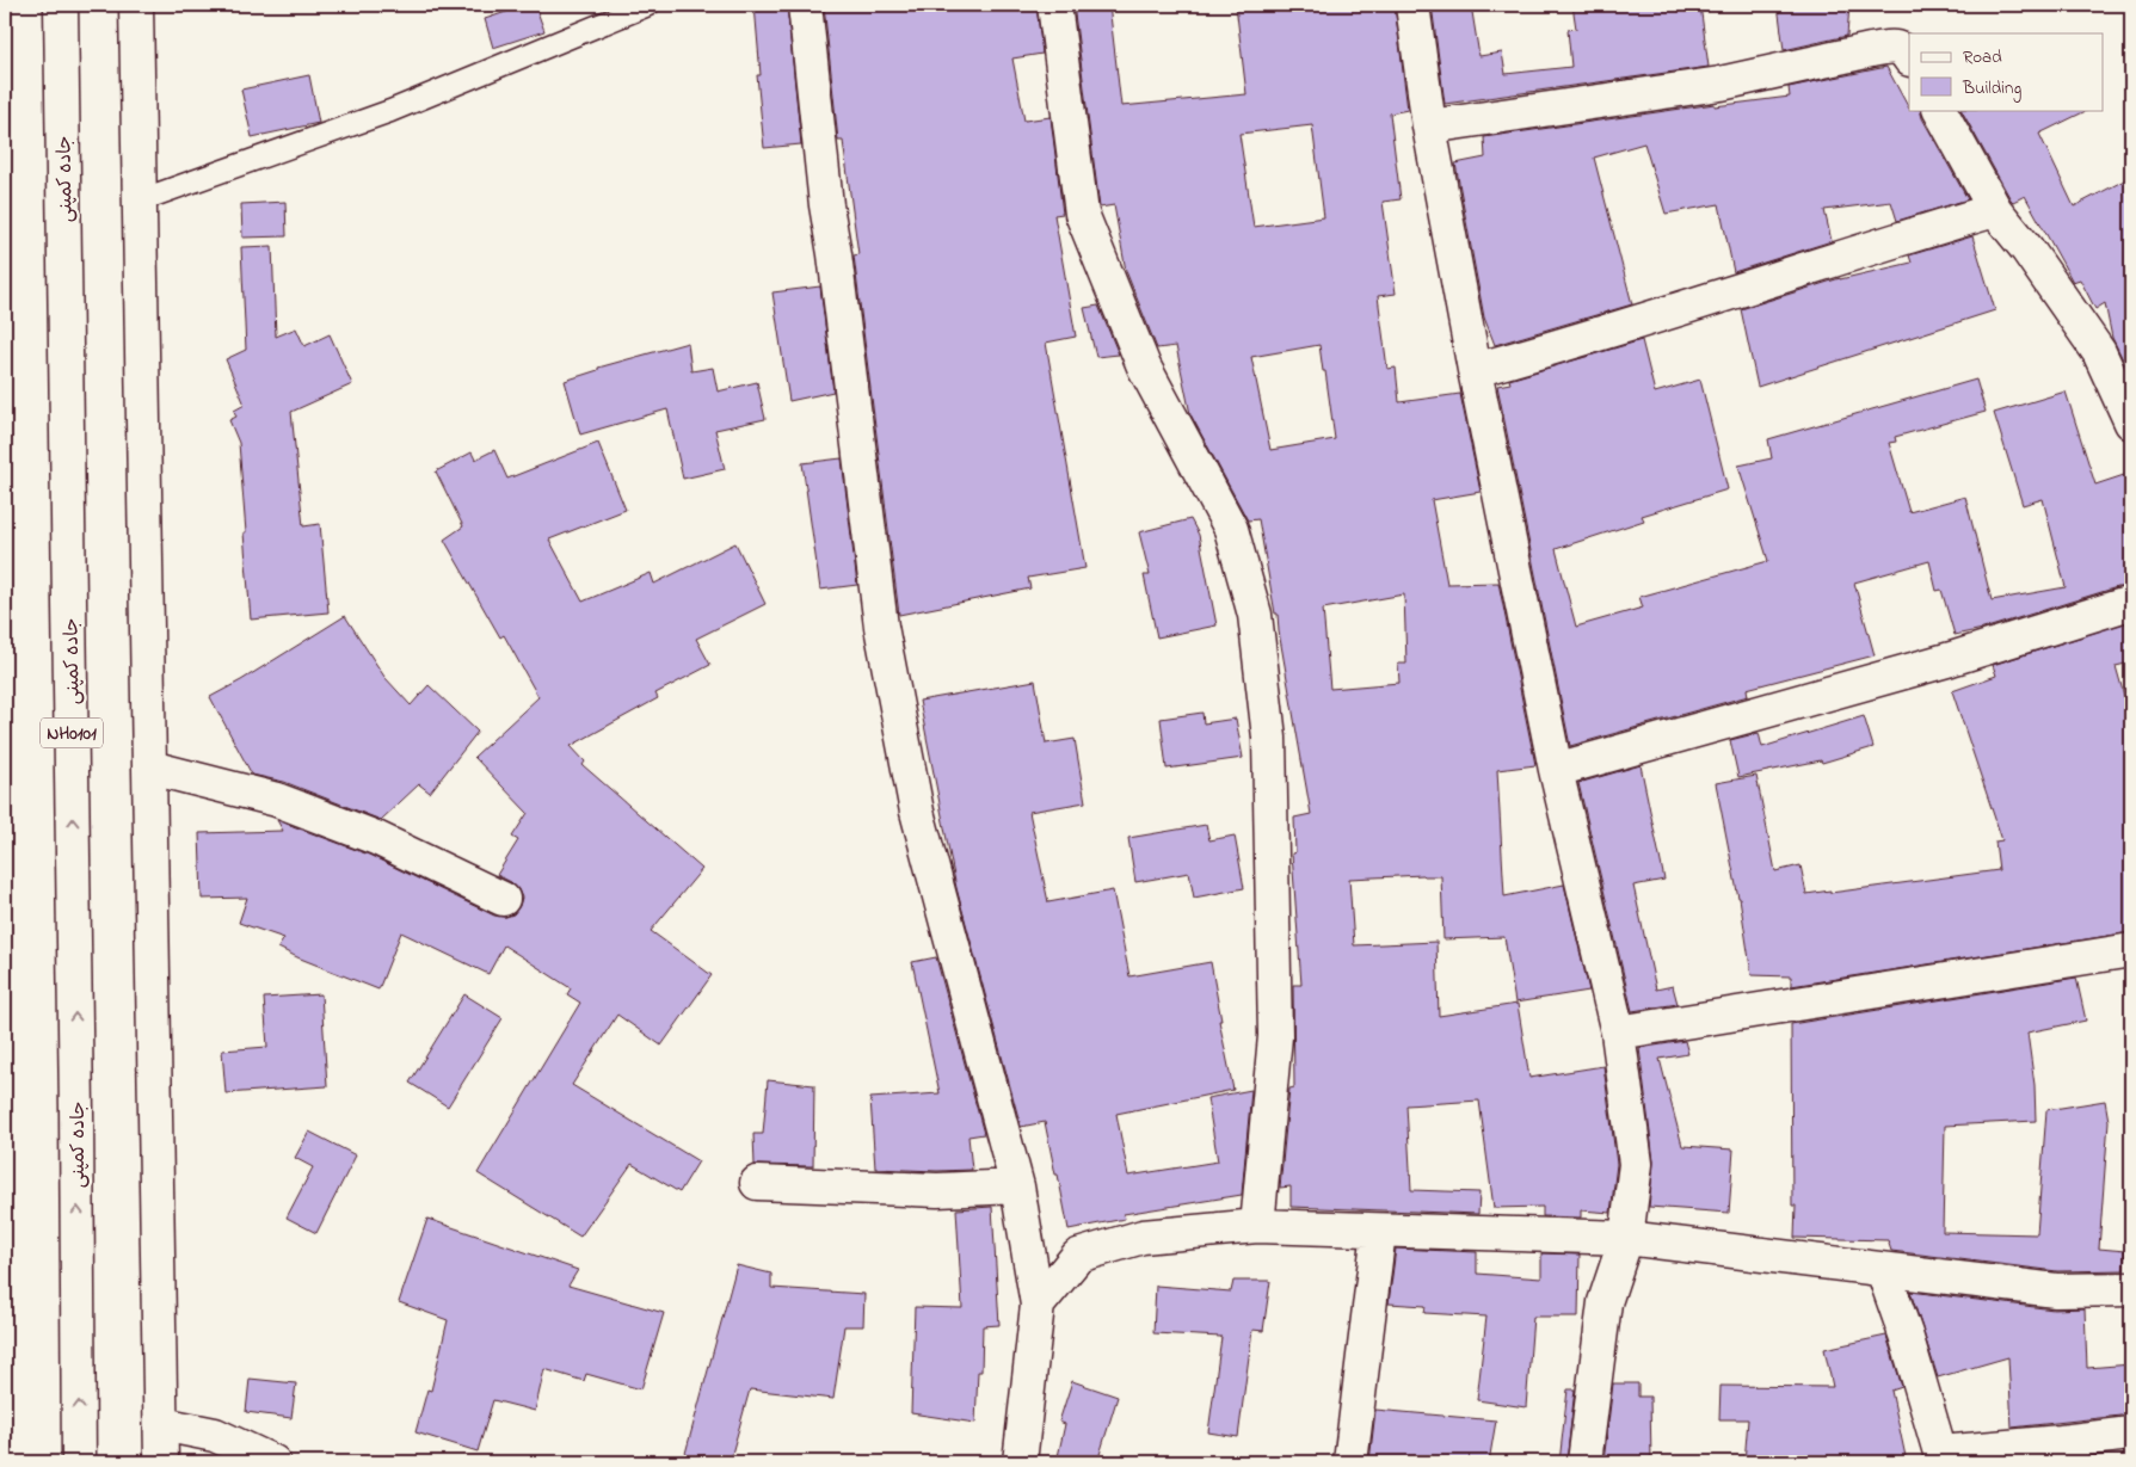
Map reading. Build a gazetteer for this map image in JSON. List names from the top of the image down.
{
  "streets": {
    "main road": ["جاده کمپنی", "NH0101"]
  },
  "legend": ["Road", "Building"]
}
